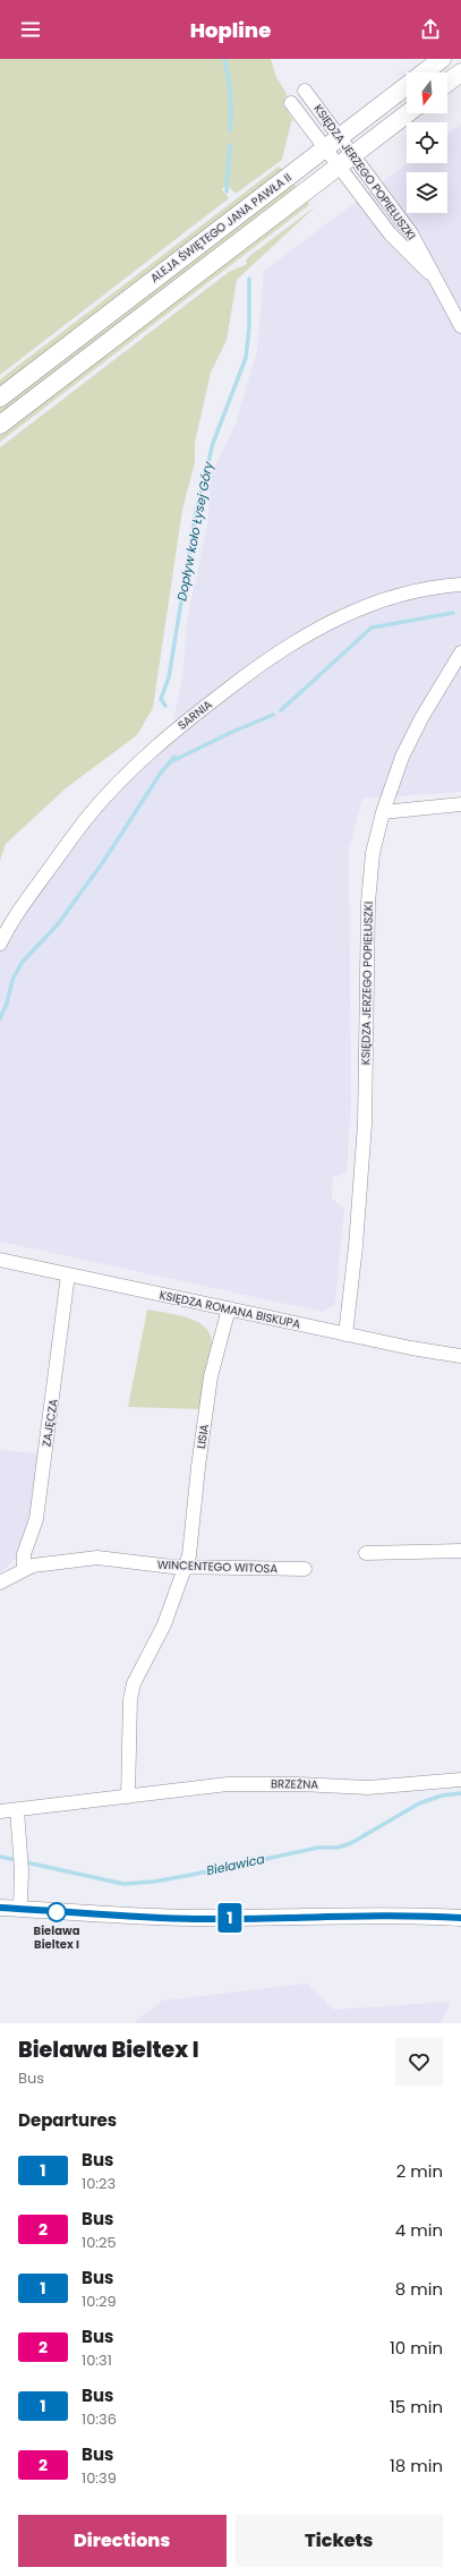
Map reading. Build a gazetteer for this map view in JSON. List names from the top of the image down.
{
  "streets": {
    "main road": ["ALEJA ŚWIĘTEGO JANA PAWŁA II"],
    "street": [
      "KSIĘDZA JERZEGO POPIEŁUSZKI",
      "SARNIA",
      "KSIĘDZA ROMANA BISKUPA",
      "ZAJĘCZA",
      "LISIA",
      "WINCENTEGO WITOSA",
      "BRZEŻNA"
    ]
  },
  "crossings": [
    ["KSIĘDZA JERZEGO POPIEŁUSZKI", "ALEJA ŚWIĘTEGO JANA PAWŁA II"],
    ["KSIĘDZA JERZEGO POPIEŁUSZKI", "KSIĘDZA ROMANA BISKUPA"],
    ["KSIĘDZA ROMANA BISKUPA", "ZAJĘCZA"],
    ["KSIĘDZA ROMANA BISKUPA", "LISIA"],
    ["ZAJĘCZA", "WINCENTEGO WITOSA"],
    ["LISIA", "WINCENTEGO WITOSA"]
  ],
  "water": ["Dopływ koło Łysej Góry", "Bielawica"],
  "places": ["Bielawa Bieltex I"],
  "lines": ["bus line 1"],
  "north": "bottom",
  "page": {
    "header": "Hopline",
    "on_map": "1",
    "heading": [
      ["Bielawa Bieltex I", "Bus"],
      "Departures"
    ],
    "list": [
      {
        "mark": "1",
        "name": "Bus",
        "note": "10:23",
        "value": "2 min"
      },
      {
        "mark": "2",
        "name": "Bus",
        "note": "10:25",
        "value": "4 min"
      },
      {
        "mark": "1",
        "name": "Bus",
        "note": "10:29",
        "value": "8 min"
      },
      {
        "mark": "2",
        "name": "Bus",
        "note": "10:31",
        "value": "10 min"
      },
      {
        "mark": "1",
        "name": "Bus",
        "note": "10:36",
        "value": "15 min"
      },
      {
        "mark": "2",
        "name": "Bus",
        "note": "10:39",
        "value": "18 min"
      }
    ],
    "buttons": ["Directions", "Tickets"]
  }
}
